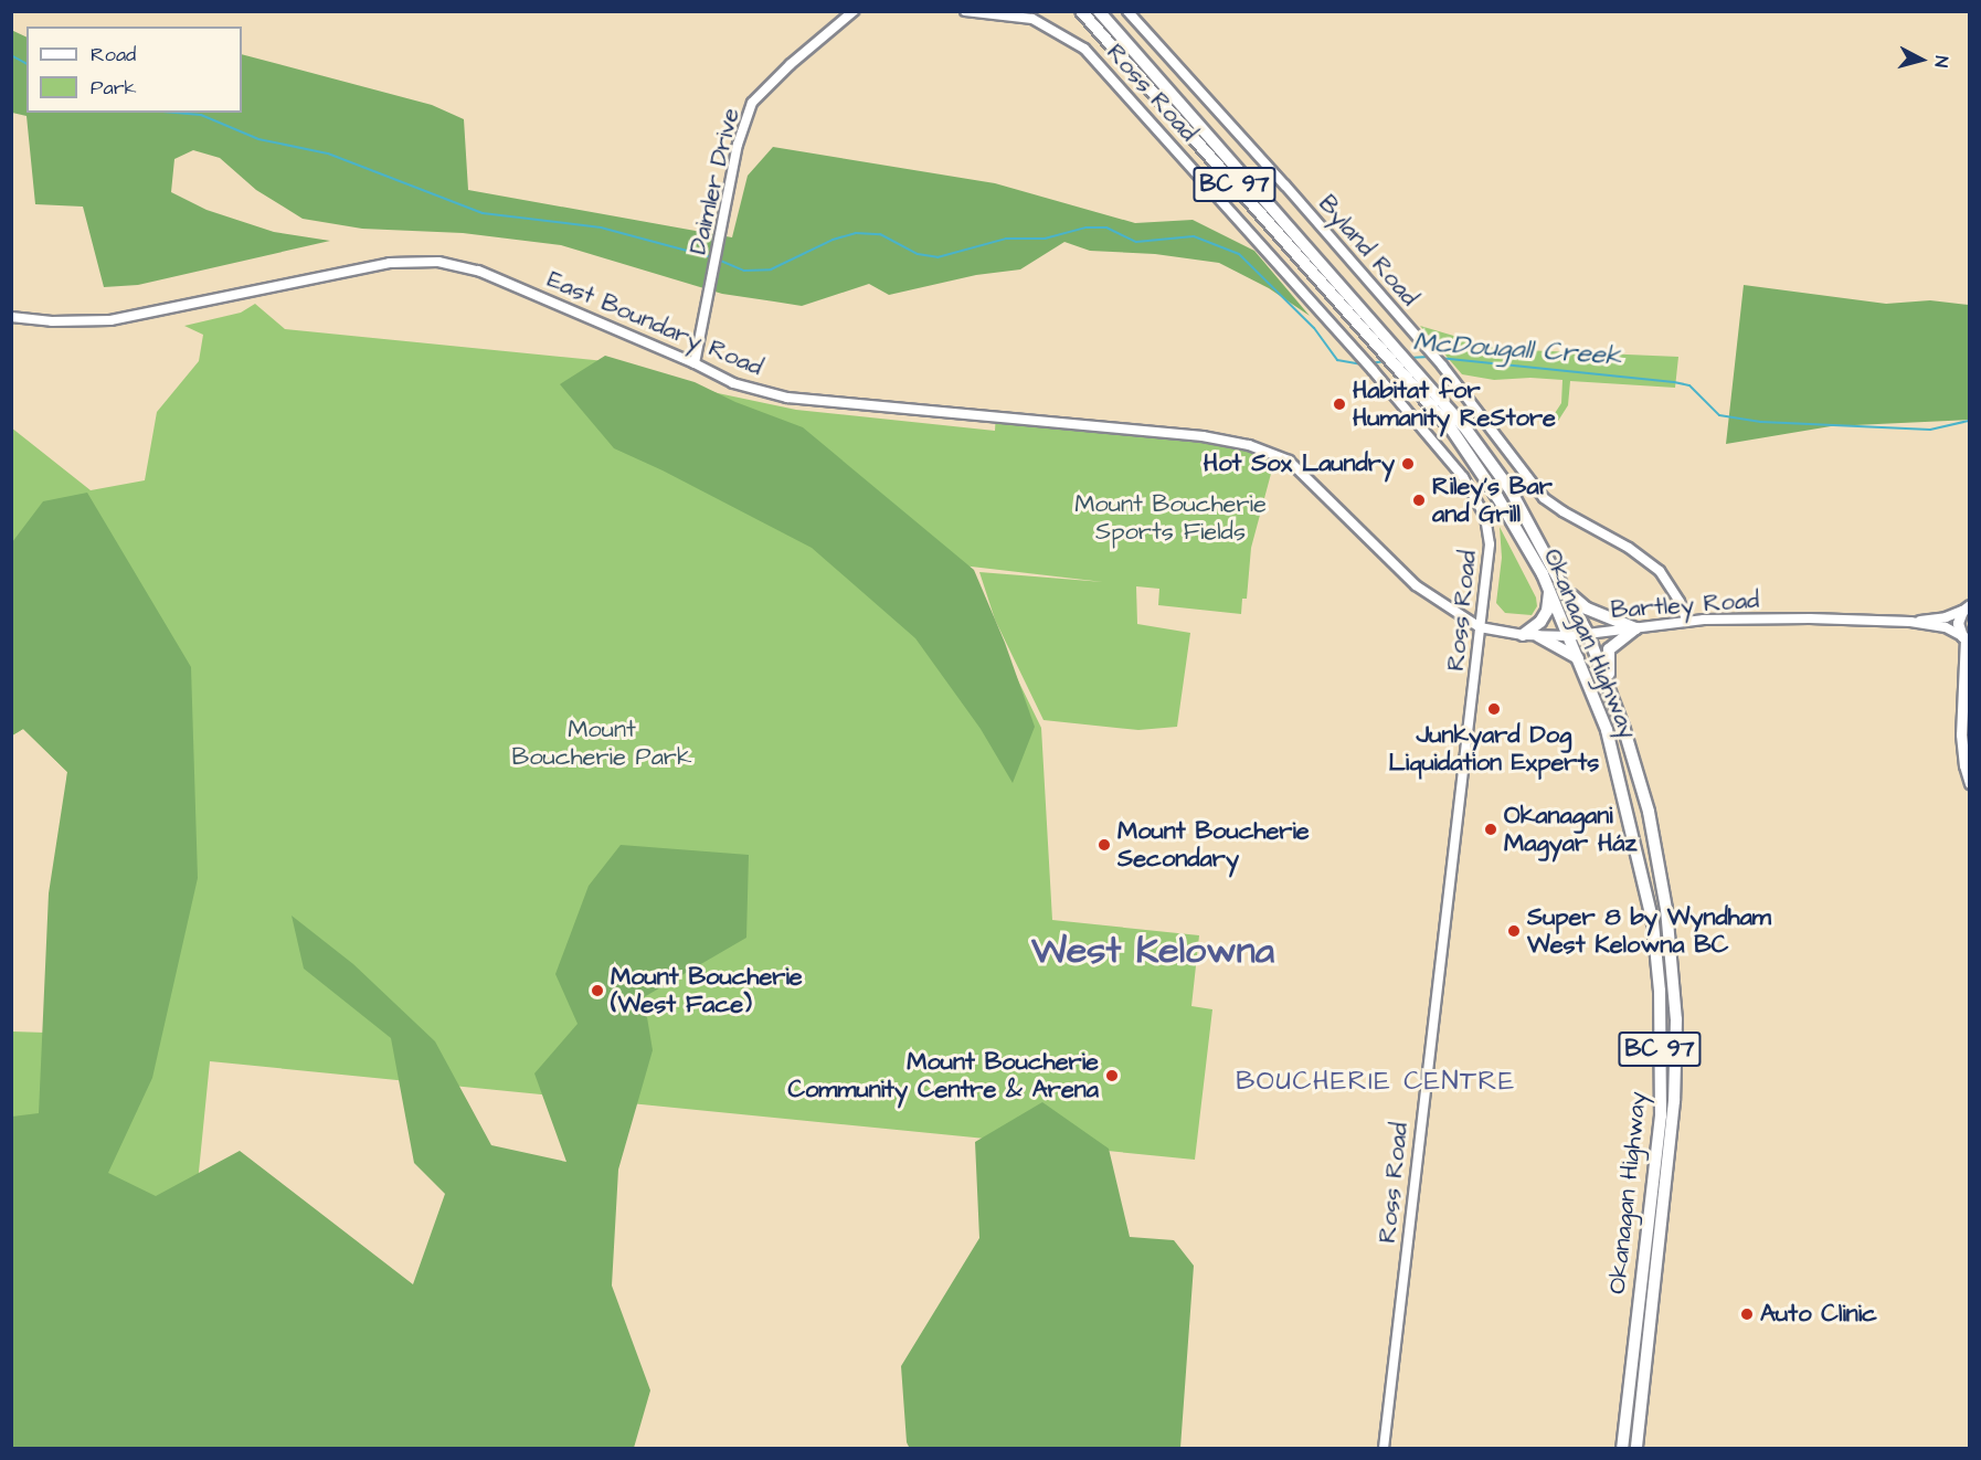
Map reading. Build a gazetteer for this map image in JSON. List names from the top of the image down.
{
  "streets": {
    "highway": ["BC 97", "Okanagan Highway"],
    "street": [
      "Ross Road",
      "Daimler Drive",
      "Byland Road",
      "East Boundary Road",
      "Bartley Road"
    ]
  },
  "crossings": [
    ["Ross Road", "Bartley Road"],
    ["Daimler Drive", "East Boundary Road"],
    ["Byland Road", "Bartley Road"],
    ["East Boundary Road", "Bartley Road"],
    ["Bartley Road", "Okanagan Highway"]
  ],
  "districts": ["West Kelowna", "BOUCHERIE CENTRE"],
  "water": ["McDougall Creek"],
  "parks": ["Mount Boucherie Sports Fields", "Mount Boucherie Park"],
  "places": [
    "Habitat for Humanity ReStore",
    "Hot Sox Laundry",
    "Riley’s Bar and Grill",
    "Junkyard Dog Liquidation Experts",
    "Okanagani Magyar Ház",
    "Mount Boucherie Secondary",
    "Super 8 by Wyndham West Kelowna BC",
    "Mount Boucherie (West Face)",
    "Mount Boucherie Community Centre & Arena",
    "Auto Clinic"
  ],
  "legend": ["Road", "Park"],
  "north": "right"
}
